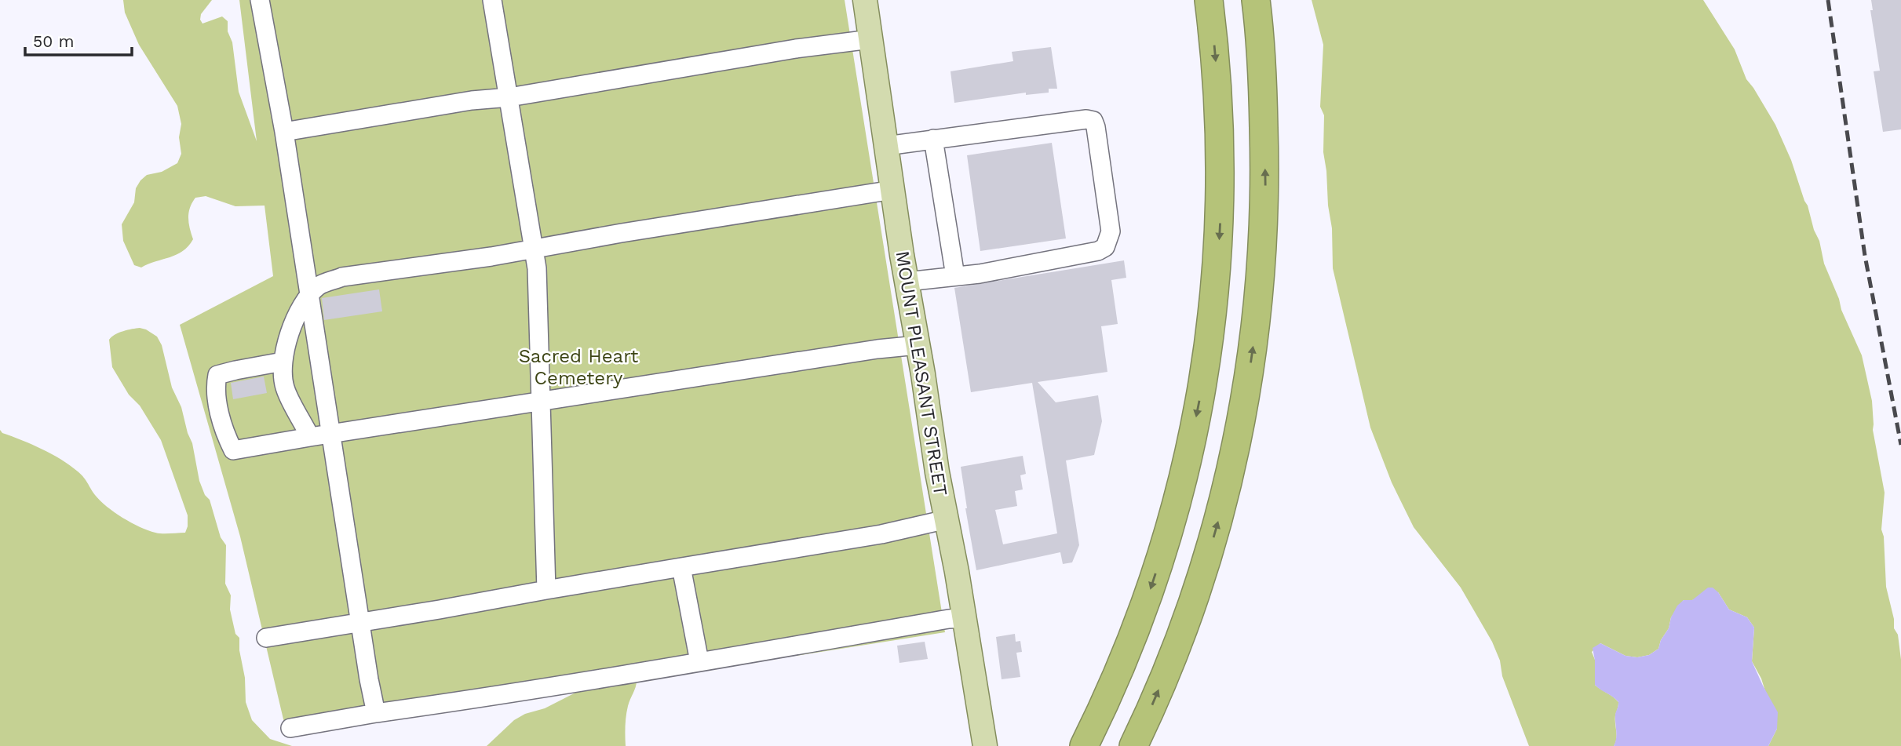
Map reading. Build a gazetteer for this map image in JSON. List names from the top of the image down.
{
  "streets": {
    "main road": ["MOUNT PLEASANT STREET"]
  },
  "parks": ["Sacred Heart Cemetery"],
  "scale_bar": "50 m"
}
